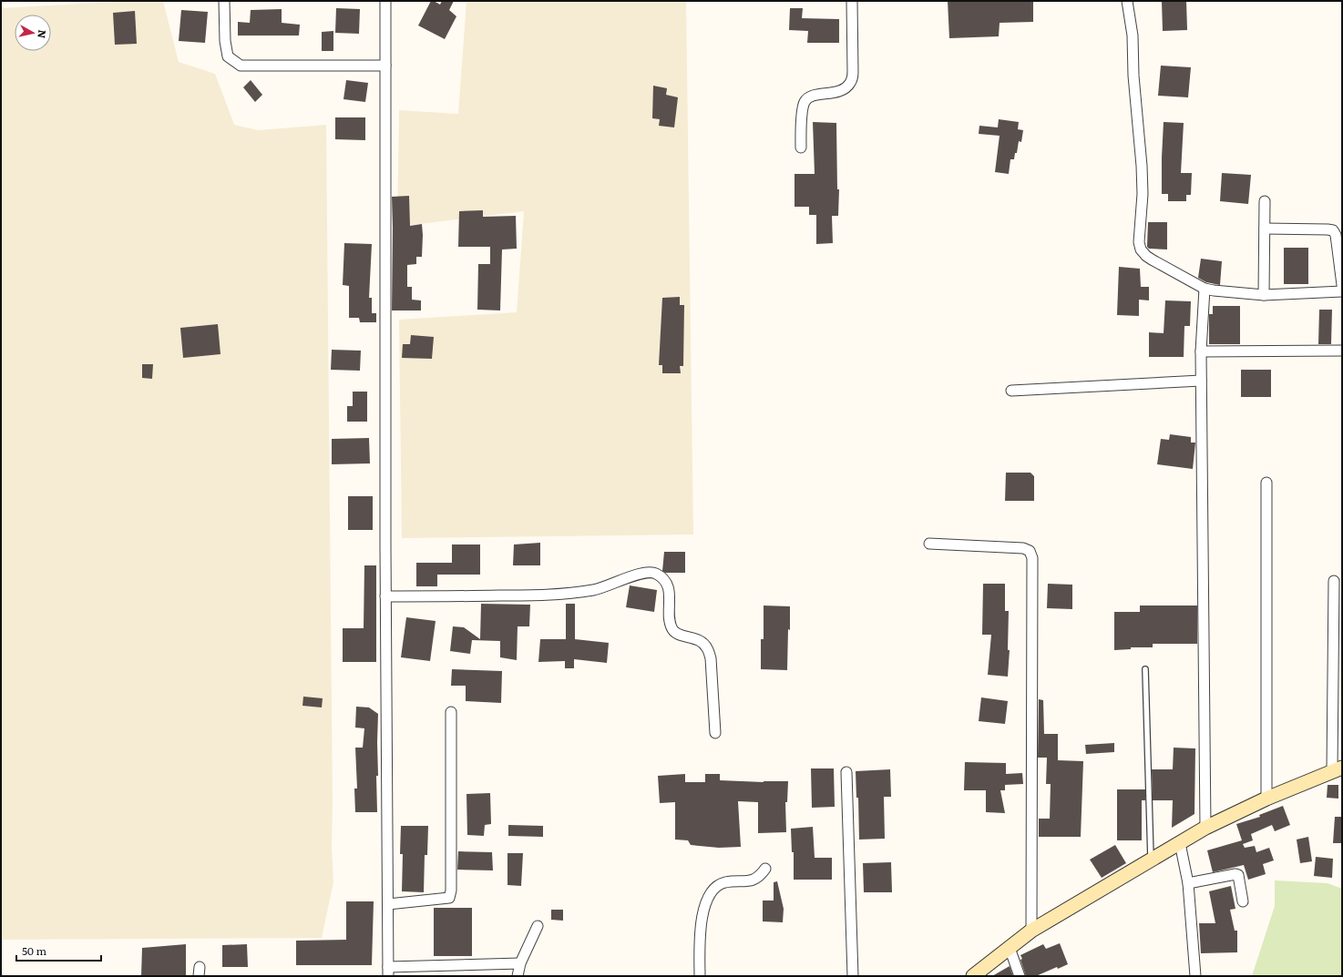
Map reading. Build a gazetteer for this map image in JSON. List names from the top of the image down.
{
  "scale_bar": "50 m",
  "north": "right"
}
